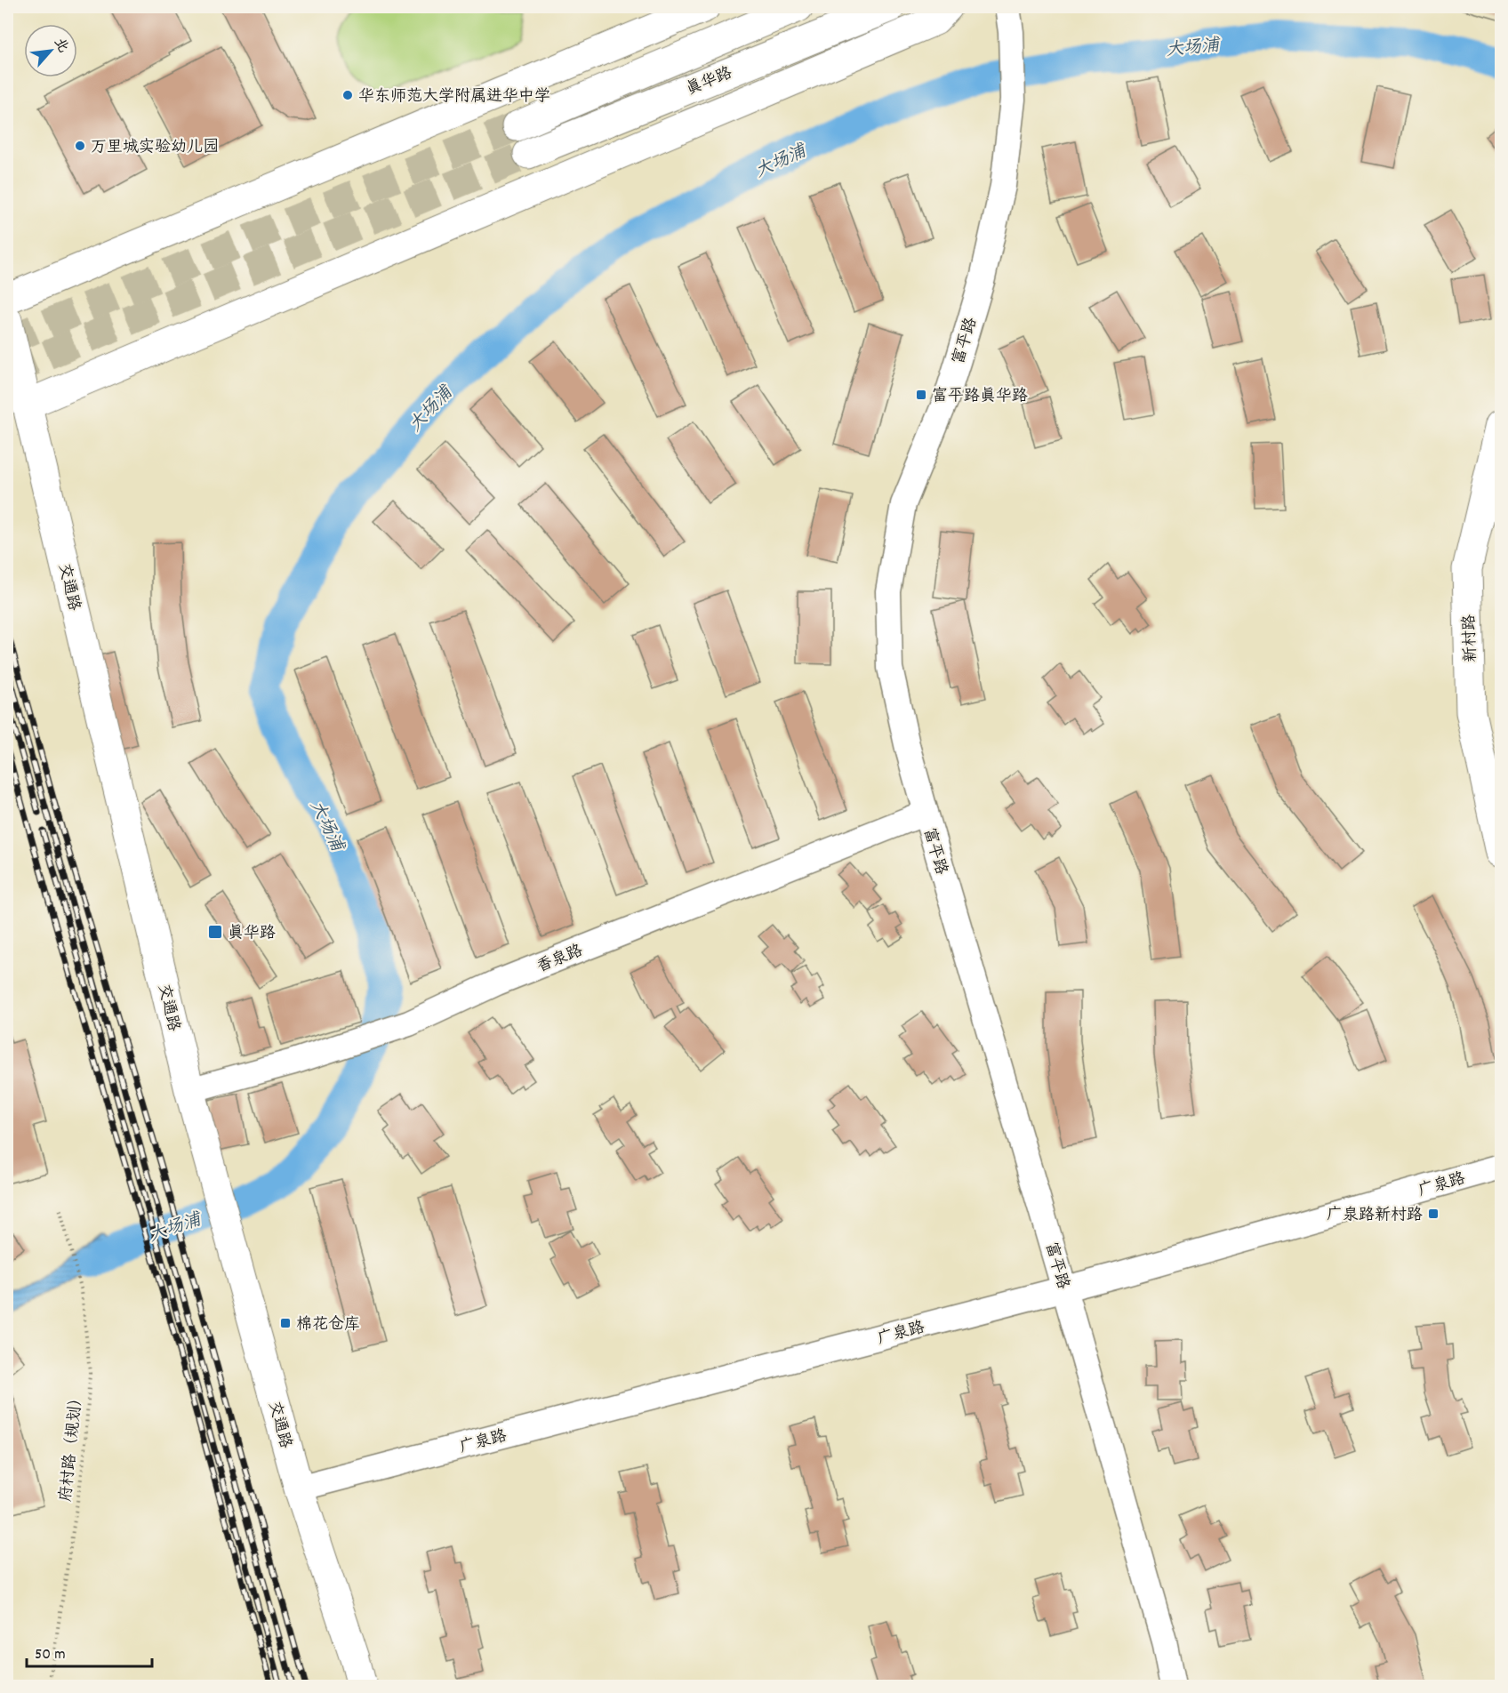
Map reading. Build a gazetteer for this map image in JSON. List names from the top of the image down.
{
  "streets": {
    "main road": ["真华路", "交通路", "新村路"],
    "street": ["富平路", "香泉路", "广泉路"],
    "path": ["府村路（规划）"]
  },
  "crossings": [
    ["富平路", "香泉路"],
    ["富平路", "广泉路"],
    ["交通路", "香泉路"],
    ["交通路", "广泉路"]
  ],
  "water": ["大场浦"],
  "places": {
    "other": ["华东师范大学附属进华中学", "万里城实验幼儿园"],
    "transit": [
      "富平路真华路",
      "真华路",
      "广泉路新村路",
      "棉花仓库"
    ]
  },
  "scale_bar": "50 m",
  "north": "top right"
}
